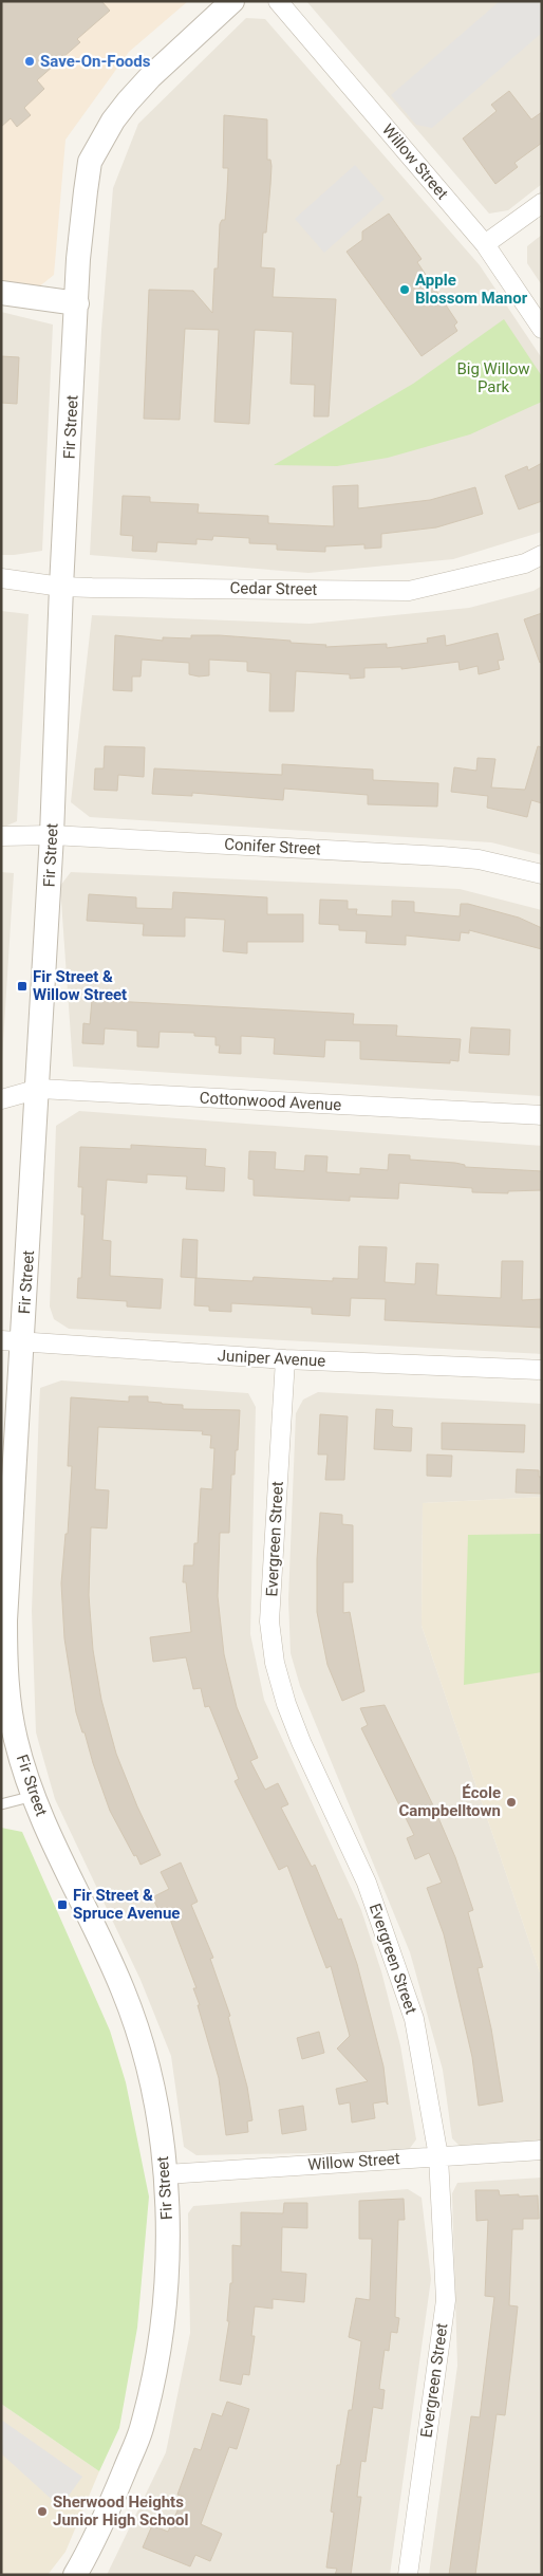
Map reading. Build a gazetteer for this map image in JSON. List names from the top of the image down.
{
  "streets": {
    "street": [
      "Willow Street",
      "Fir Street",
      "Cedar Street",
      "Conifer Street",
      "Cottonwood Avenue",
      "Juniper Avenue",
      "Evergreen Street"
    ]
  },
  "crossings": [
    ["Willow Street", "Fir Street"],
    ["Willow Street", "Evergreen Street"],
    ["Fir Street", "Cedar Street"],
    ["Fir Street", "Conifer Street"],
    ["Fir Street", "Cottonwood Avenue"],
    ["Fir Street", "Juniper Avenue"],
    ["Juniper Avenue", "Evergreen Street"]
  ],
  "parks": ["Big Willow Park"],
  "places": {
    "other": [
      "Save-On-Foods",
      "Apple Blossom Manor",
      "École Campbelltown",
      "Sherwood Heights Junior High School"
    ],
    "transit": ["Fir Street & Willow Street", "Fir Street & Spruce Avenue"]
  }
}
